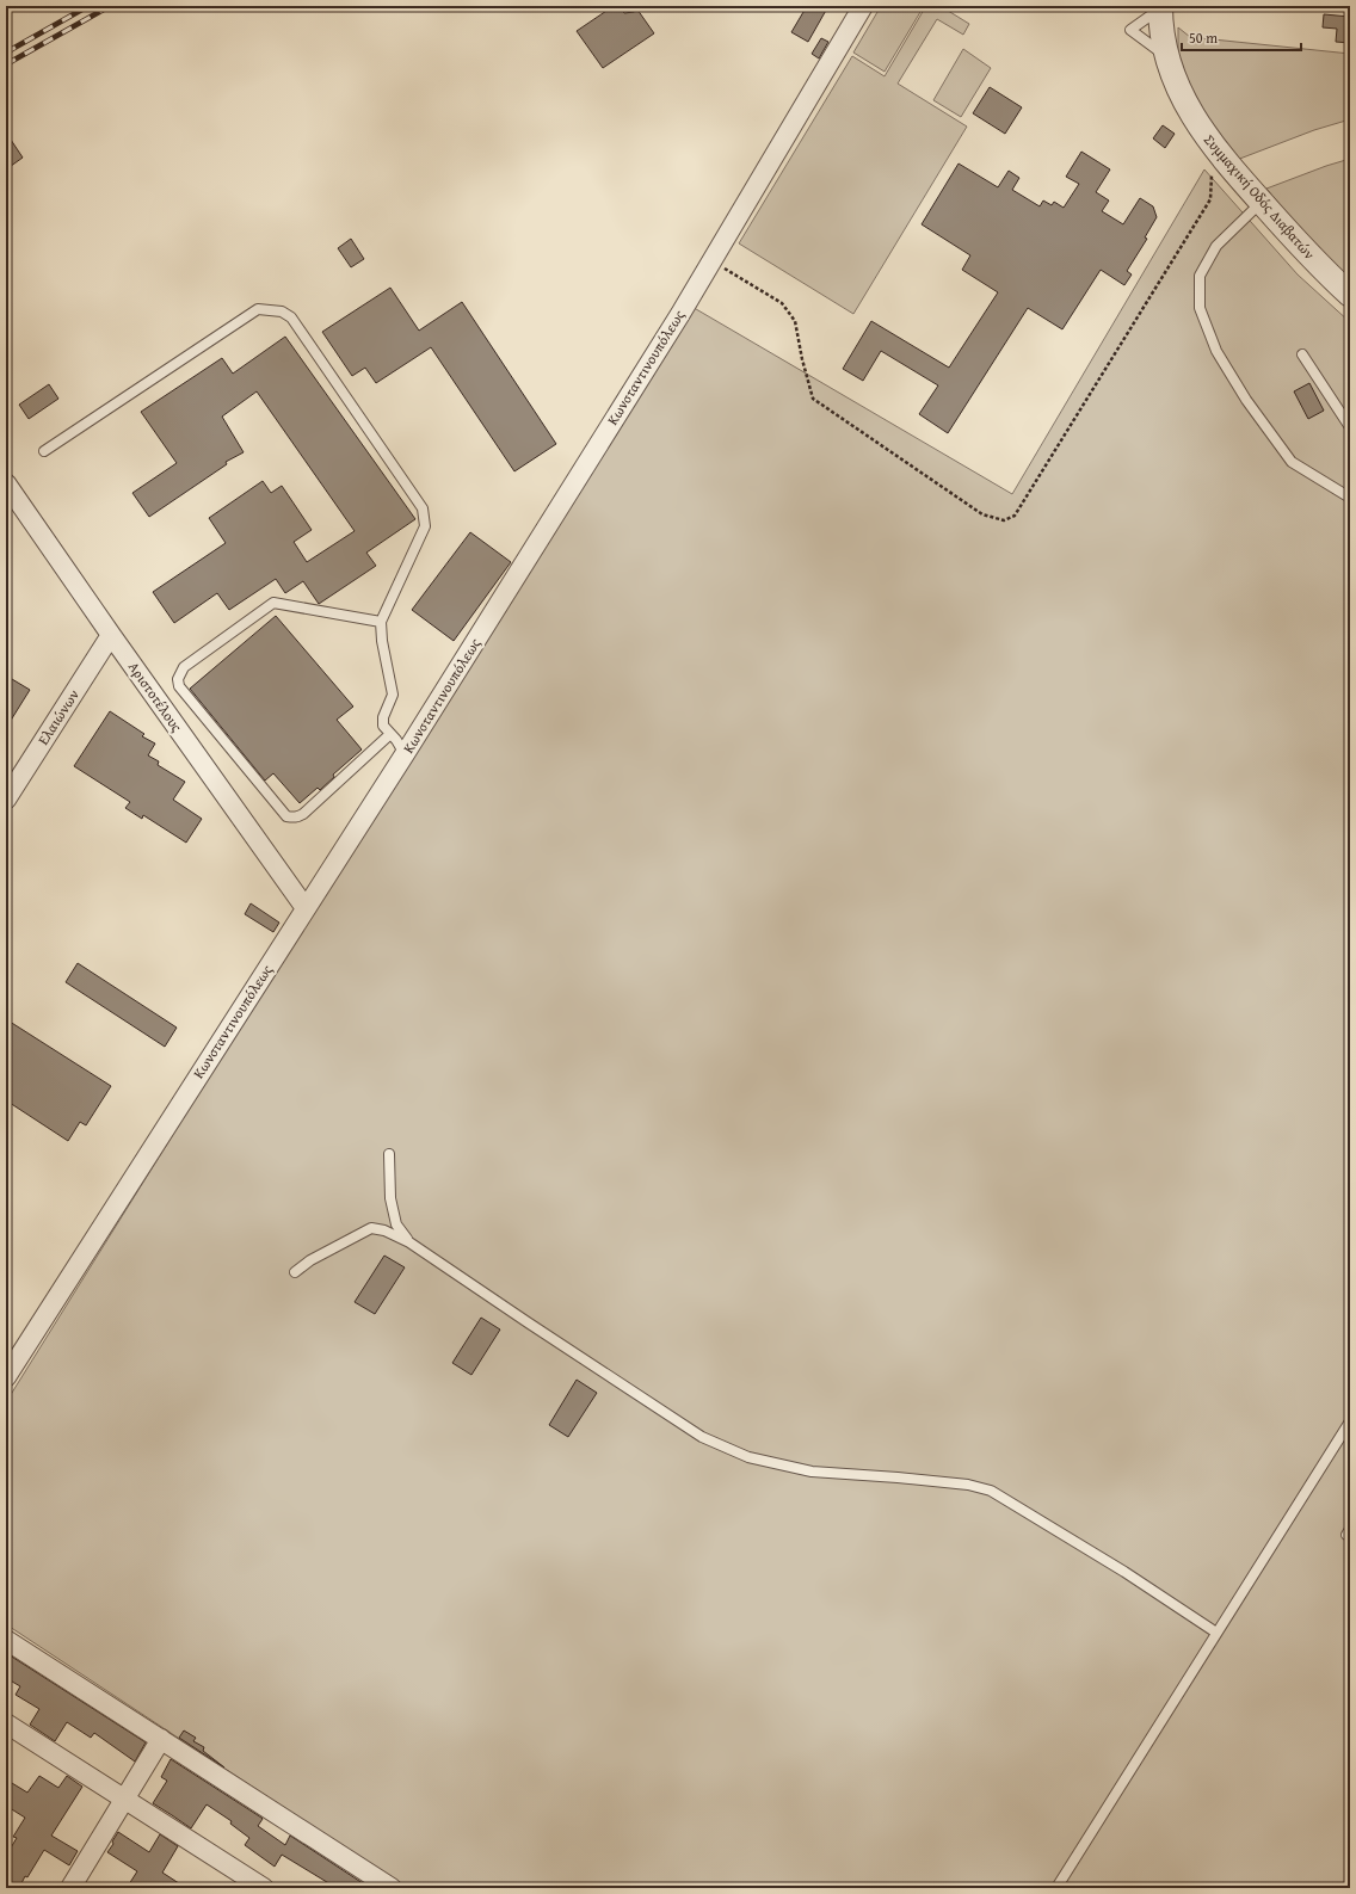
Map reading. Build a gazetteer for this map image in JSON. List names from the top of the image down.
{
  "streets": {
    "street": [
      "Συμμαχική Οδός Διαβατών",
      "Κωνσταντινουπόλεως",
      "Αριστοτέλους",
      "Ελαιώνων"
    ]
  },
  "crossings": [
    ["Κωνσταντινουπόλεως", "Αριστοτέλους"],
    ["Αριστοτέλους", "Ελαιώνων"]
  ],
  "scale_bar": "50 m"
}
